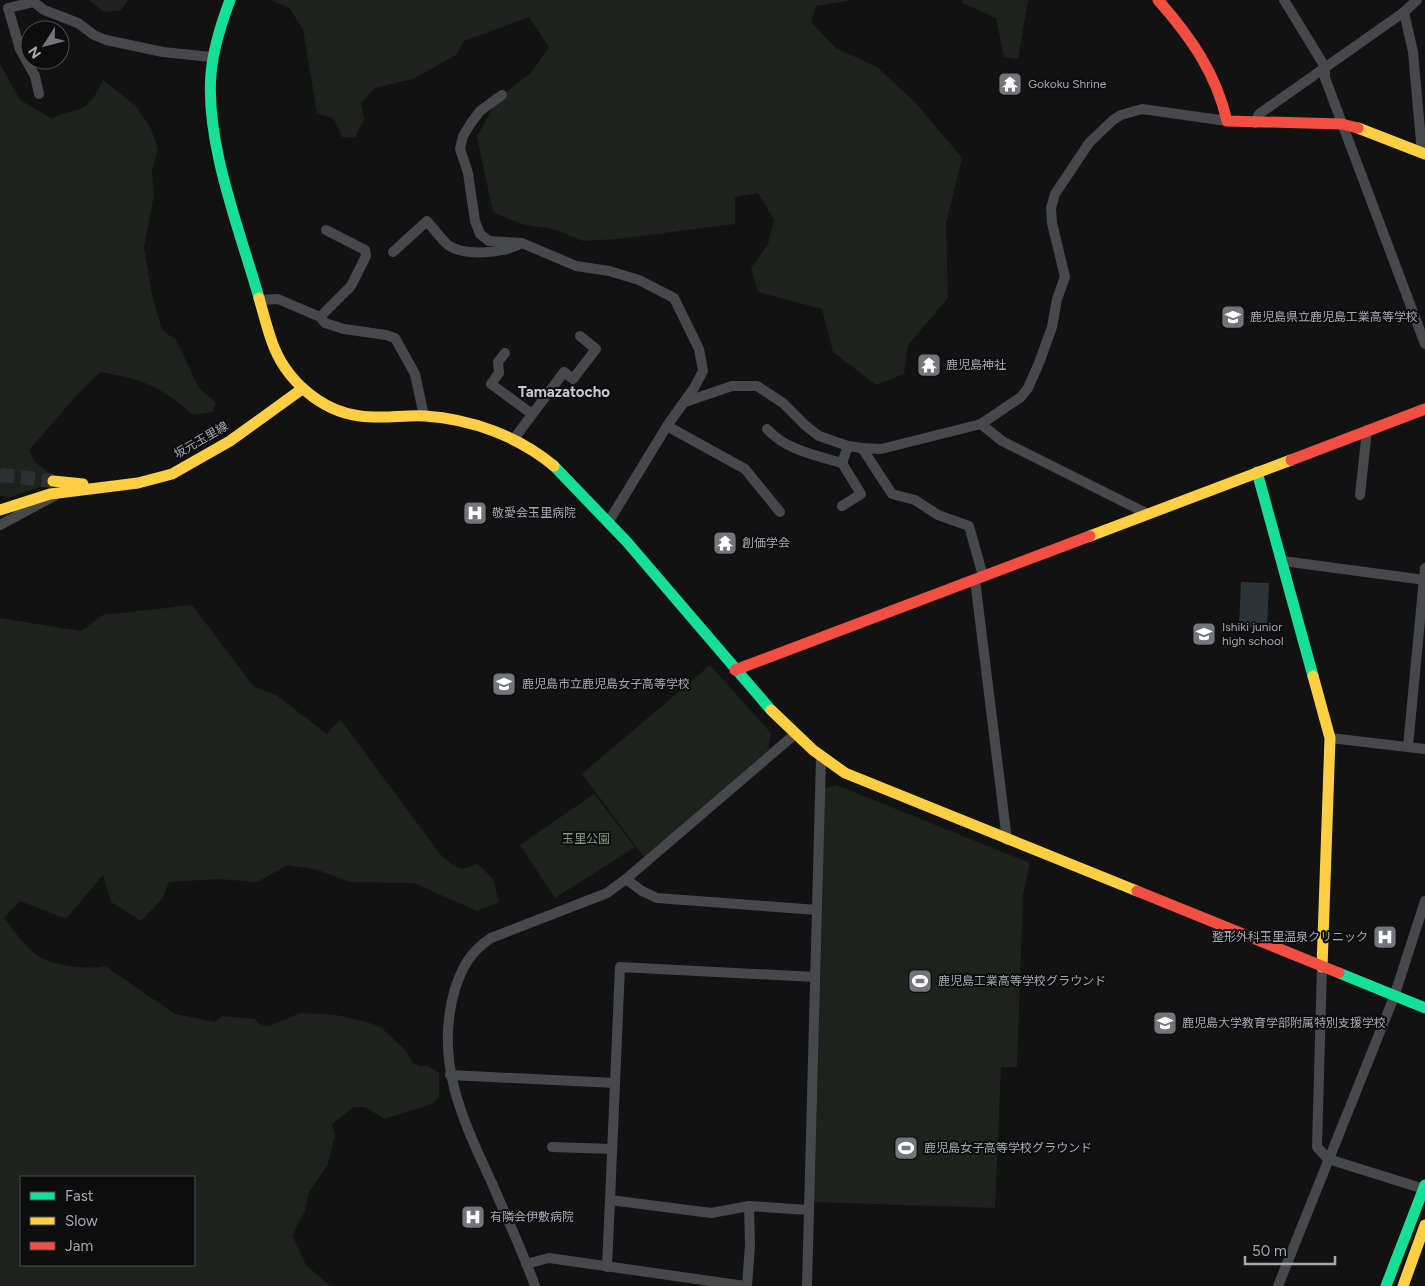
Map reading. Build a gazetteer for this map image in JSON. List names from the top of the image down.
{
  "streets": {
    "main road": ["坂元玉里線"]
  },
  "districts": ["Tamazatocho"],
  "parks": ["玉里公園"],
  "places": {
    "temple": ["Gokoku Shrine", "鹿児島神社", "創価学会"],
    "school or university": [
      "鹿児島県立鹿児島工業高等学校",
      "Ishiki junior high school",
      "鹿児島市立鹿児島女子高等学校",
      "鹿児島大学教育学部附属特別支援学校"
    ],
    "hospital": ["敬愛会玉里病院", "整形外科玉里温泉クリニック", "有隣会伊敷病院"],
    "sports": ["鹿児島工業高等学校グラウンド", "鹿児島女子高等学校グラウンド"]
  },
  "legend": ["Fast", "Slow", "Jam"],
  "scale_bar": "50 m",
  "north": "bottom left"
}
